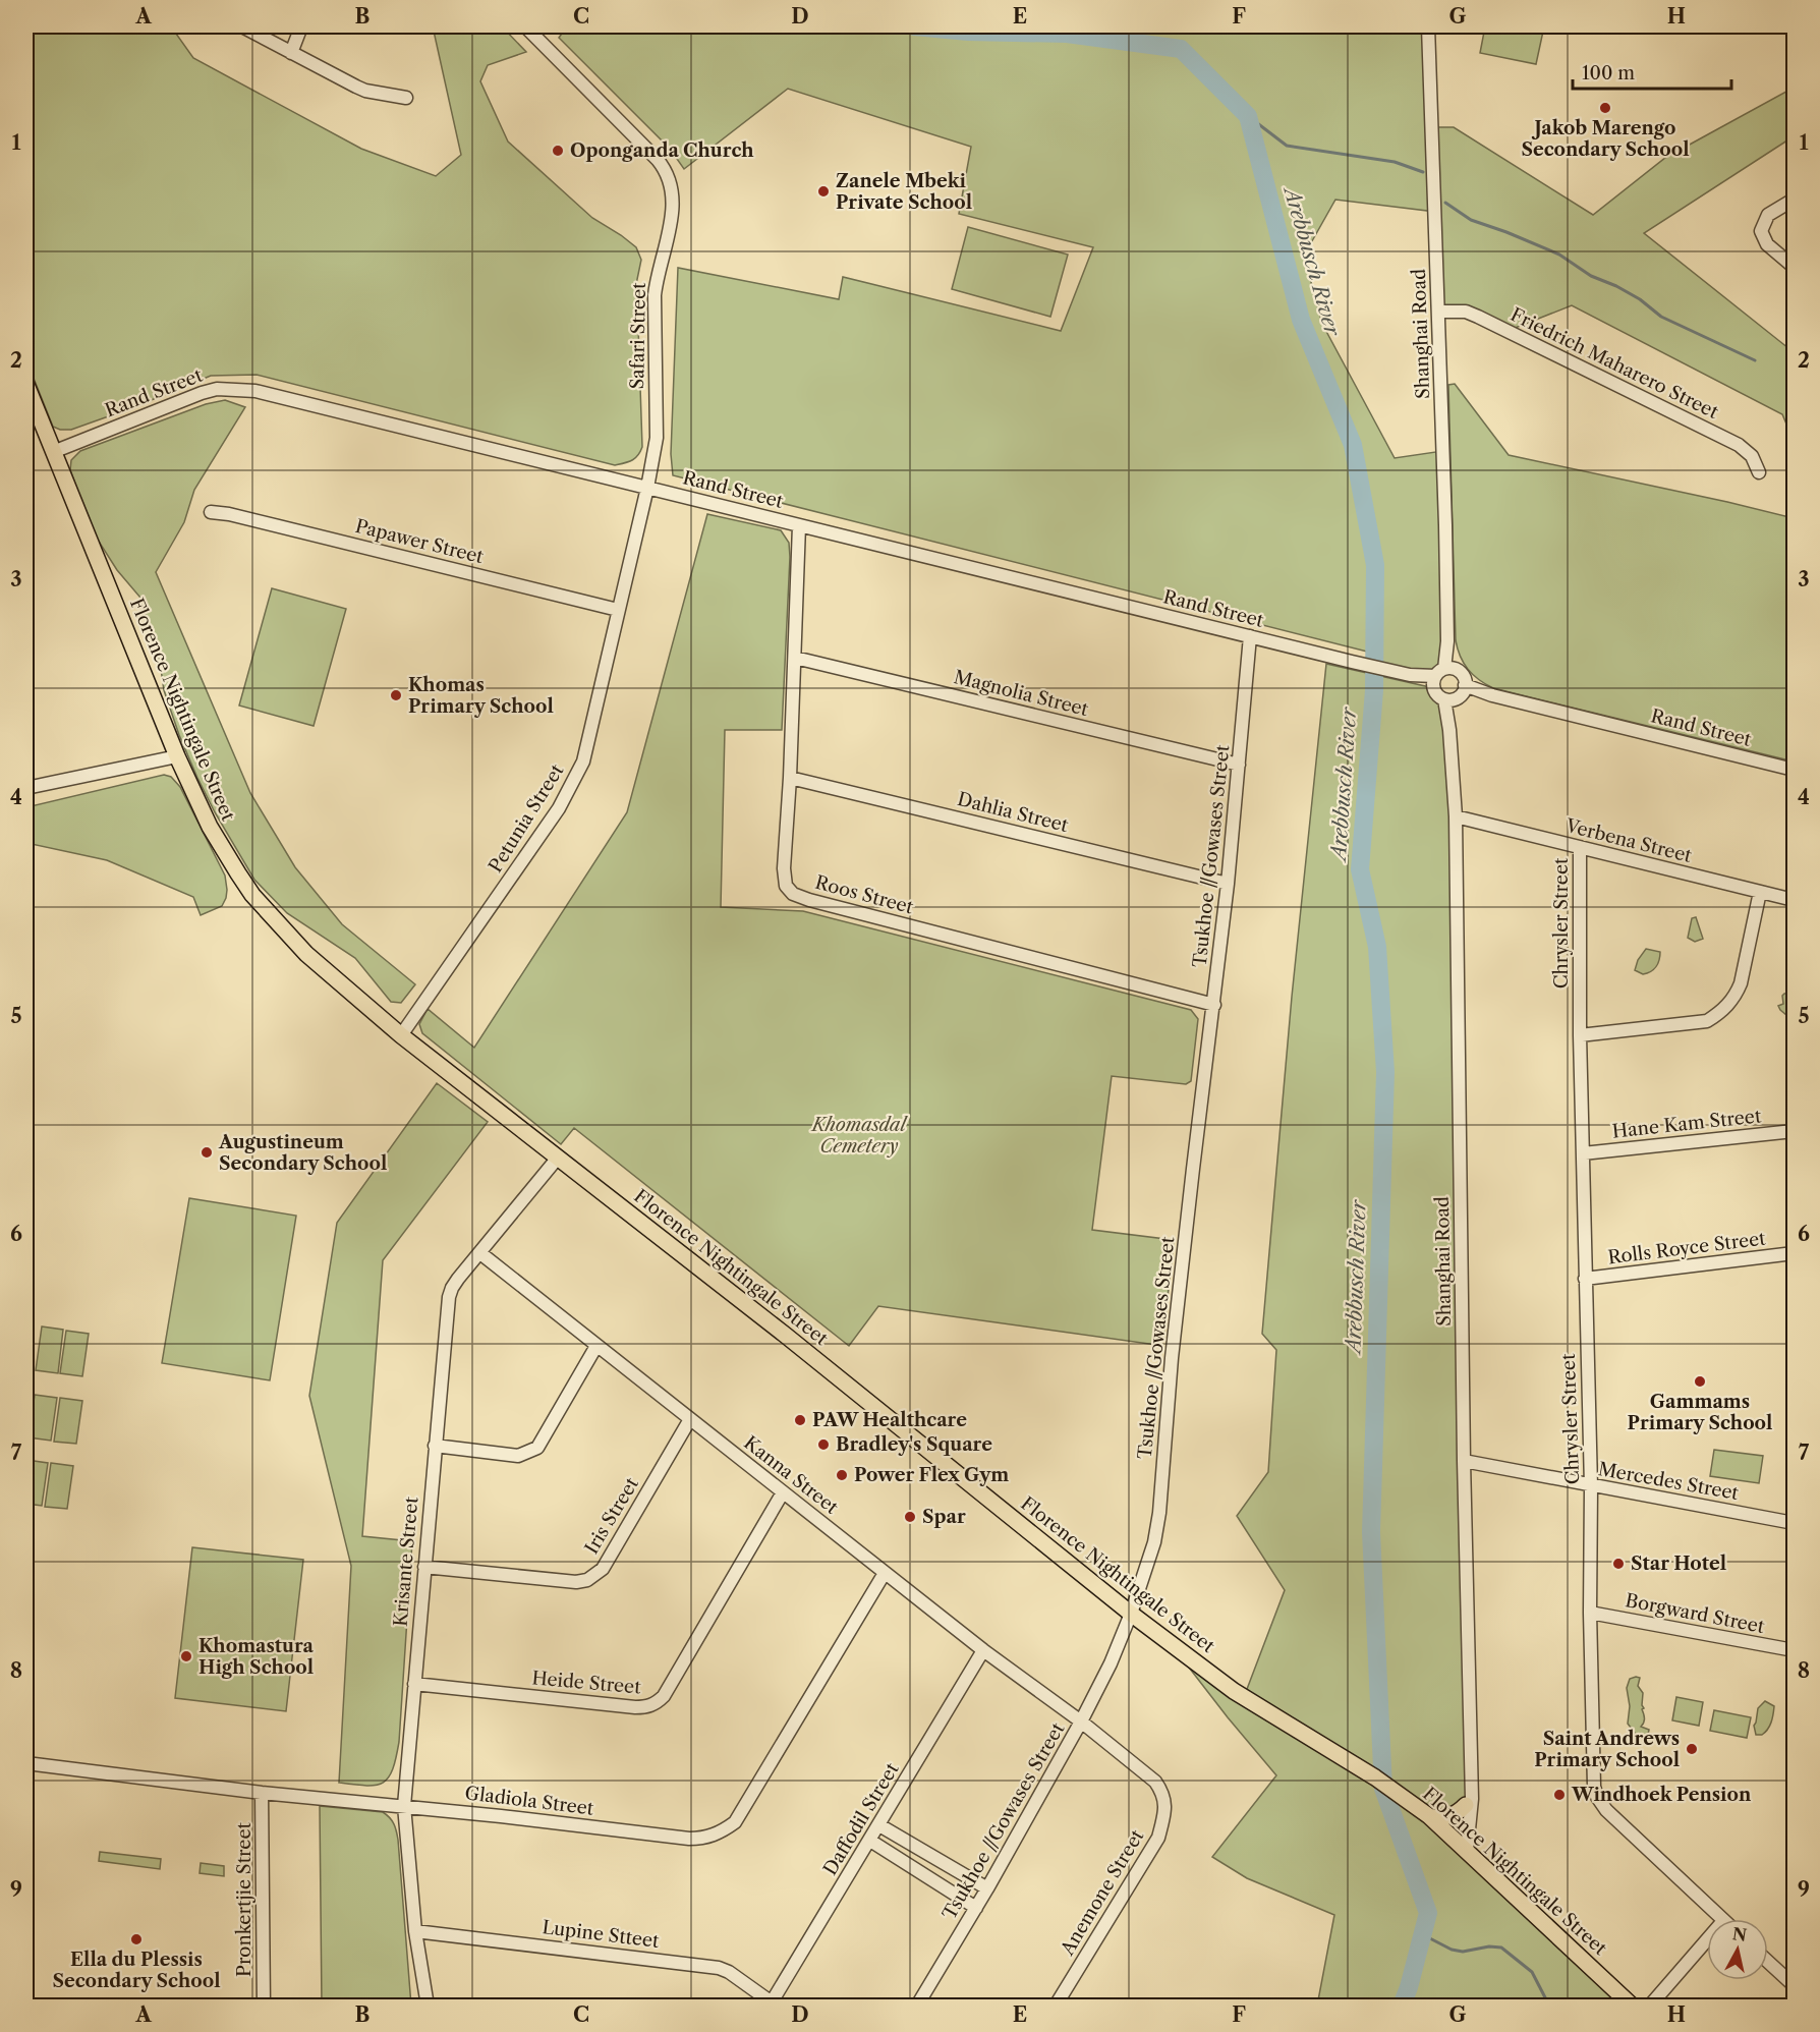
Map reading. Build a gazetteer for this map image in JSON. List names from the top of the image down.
{
  "streets": {
    "main road": ["Florence Nightingale Street"],
    "street": [
      "Shanghai Road",
      "Safari Street",
      "Friedrich Maharero Street",
      "Rand Street",
      "Papawer Street",
      "Magnolia Street",
      "Dahlia Street",
      "Petunia Street",
      "Verbena Street",
      "Tsukhoe //Gowases Street",
      "Roos Street",
      "Chrysler Street",
      "Hane Kam Street",
      "Rolls Royce Street",
      "Kanna Street",
      "Mercedes Street",
      "Iris Street",
      "Krisante Street",
      "Borgward Street",
      "Heide Street",
      "Gladiola Street",
      "Daffodil Street",
      "Anemone Street",
      "Pronkertjie Street",
      "Lupine Stteet"
    ]
  },
  "crossings": [
    ["Shanghai Road", "Friedrich Maharero Street"],
    ["Shanghai Road", "Rand Street"],
    ["Shanghai Road", "Florence Nightingale Street"],
    ["Shanghai Road", "Verbena Street"],
    ["Shanghai Road", "Mercedes Street"],
    ["Safari Street", "Rand Street"],
    ["Safari Street", "Petunia Street"],
    ["Rand Street", "Florence Nightingale Street"],
    ["Rand Street", "Petunia Street"],
    ["Rand Street", "Tsukhoe //Gowases Street"],
    ["Rand Street", "Roos Street"],
    ["Papawer Street", "Petunia Street"],
    ["Magnolia Street", "Tsukhoe //Gowases Street"],
    ["Magnolia Street", "Roos Street"],
    ["Florence Nightingale Street", "Petunia Street"],
    ["Florence Nightingale Street", "Tsukhoe //Gowases Street"],
    ["Florence Nightingale Street", "Krisante Street"],
    ["Dahlia Street", "Tsukhoe //Gowases Street"],
    ["Dahlia Street", "Roos Street"],
    ["Verbena Street", "Chrysler Street"],
    ["Tsukhoe //Gowases Street", "Roos Street"],
    ["Tsukhoe //Gowases Street", "Kanna Street"],
    ["Tsukhoe //Gowases Street", "Anemone Street"],
    ["Chrysler Street", "Hane Kam Street"],
    ["Chrysler Street", "Rolls Royce Street"],
    ["Chrysler Street", "Mercedes Street"],
    ["Chrysler Street", "Borgward Street"],
    ["Kanna Street", "Iris Street"],
    ["Kanna Street", "Krisante Street"],
    ["Kanna Street", "Heide Street"],
    ["Kanna Street", "Gladiola Street"],
    ["Kanna Street", "Daffodil Street"],
    ["Kanna Street", "Anemone Street"],
    ["Iris Street", "Krisante Street"],
    ["Krisante Street", "Heide Street"],
    ["Krisante Street", "Gladiola Street"],
    ["Krisante Street", "Lupine Stteet"],
    ["Gladiola Street", "Pronkertjie Street"],
    ["Daffodil Street", "Lupine Stteet"]
  ],
  "water": ["Arebbusch River"],
  "parks": ["Khomasdal Cemetery"],
  "places": [
    "Jakob Marengo Secondary School",
    "Oponganda Church",
    "Zanele Mbeki Private School",
    "Khomas Primary School",
    "Augustineum Secondary School",
    "Gammams Primary School",
    "PAW Healthcare",
    "Bradley's Square",
    "Power Flex Gym",
    "Spar",
    "Star Hotel",
    "Khomastura High School",
    "Saint Andrews Primary School",
    "Windhoek Pension",
    "Ella du Plessis Secondary School"
  ],
  "scale_bar": "100 m",
  "north": "top",
  "grid": {
    "columns": [
      "A",
      "B",
      "C",
      "D",
      "E",
      "F",
      "G",
      "H"
    ],
    "rows": [
      "1",
      "2",
      "3",
      "4",
      "5",
      "6",
      "7",
      "8",
      "9"
    ]
  }
}
